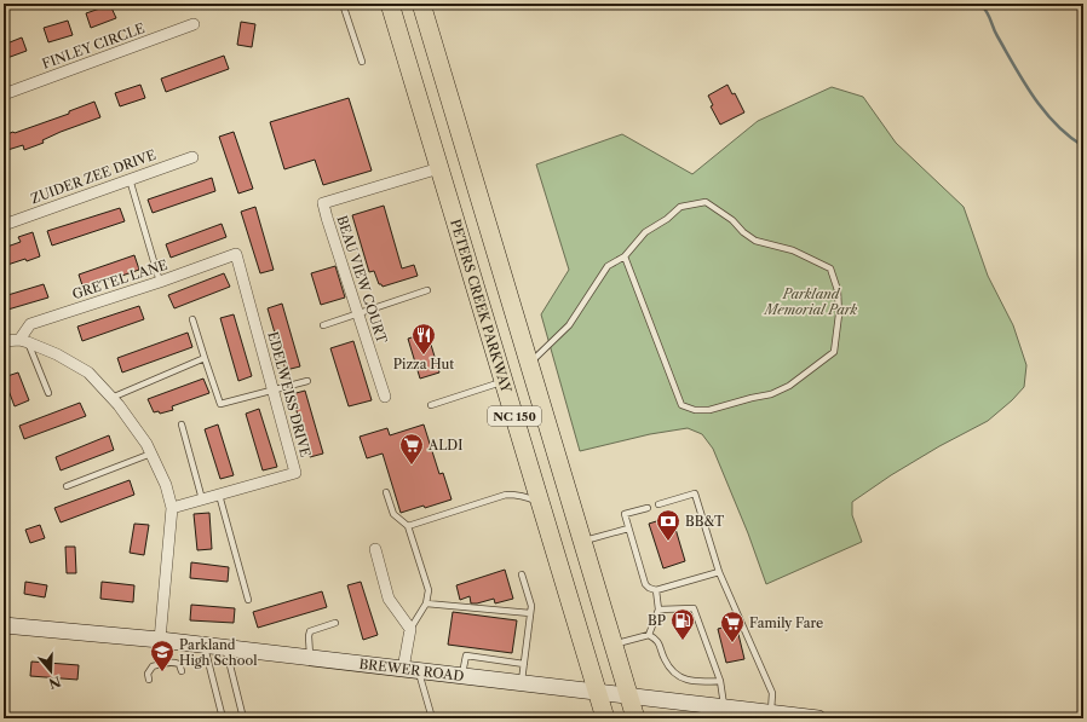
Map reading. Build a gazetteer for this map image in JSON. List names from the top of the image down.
{
  "streets": {
    "main road": ["PETERS CREEK PARKWAY", "NC 150"],
    "street": [
      "FINLEY CIRCLE",
      "ZUIDER ZEE DRIVE",
      "GRETEL LANE",
      "BEAU VIEW COURT",
      "EDELWEISS DRIVE",
      "BREWER ROAD"
    ]
  },
  "crossings": [
    ["GRETEL LANE", "EDELWEISS DRIVE"],
    ["BEAU VIEW COURT", "PETERS CREEK PARKWAY"],
    ["PETERS CREEK PARKWAY", "BREWER ROAD"],
    ["NC 150", "BREWER ROAD"]
  ],
  "parks": ["Parkland Memorial Park"],
  "places": {
    "restaurant": ["Pizza Hut"],
    "supermarket": ["ALDI", "Family Fare"],
    "bank": ["BB&T"],
    "fuel station": ["BP"],
    "school or university": ["Parkland High School"]
  },
  "north": "bottom"
}
